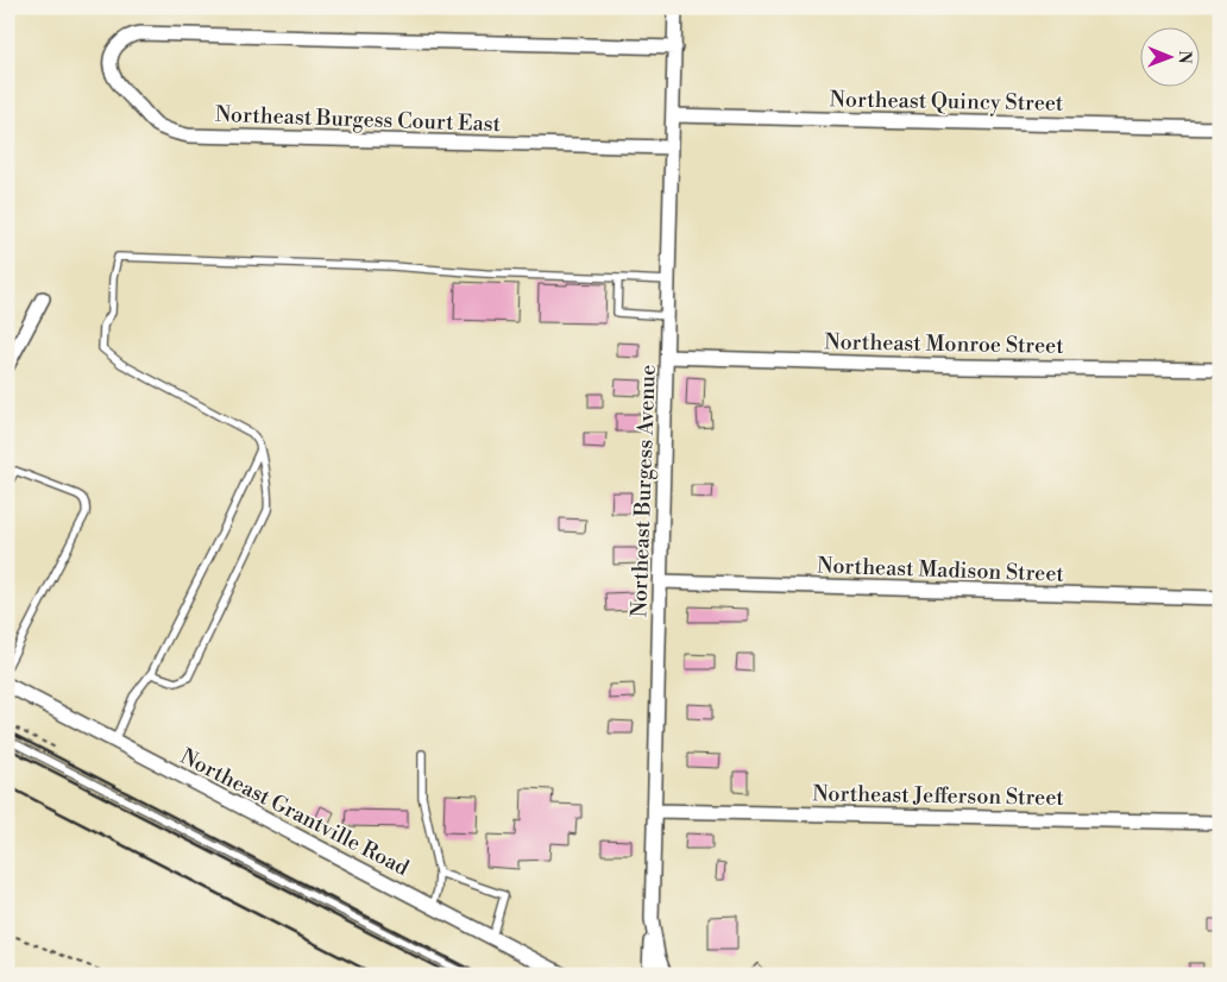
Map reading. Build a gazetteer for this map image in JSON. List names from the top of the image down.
{
  "streets": {
    "street": [
      "Northeast Quincy Street",
      "Northeast Burgess Court East",
      "Northeast Monroe Street",
      "Northeast Burgess Avenue",
      "Northeast Madison Street",
      "Northeast Jefferson Street",
      "Northeast Grantville Road"
    ]
  },
  "crossings": [
    ["Northeast Quincy Street", "Northeast Burgess Avenue"],
    ["Northeast Burgess Court East", "Northeast Burgess Avenue"],
    ["Northeast Monroe Street", "Northeast Burgess Avenue"],
    ["Northeast Burgess Avenue", "Northeast Madison Street"],
    ["Northeast Burgess Avenue", "Northeast Jefferson Street"]
  ],
  "north": "right"
}
